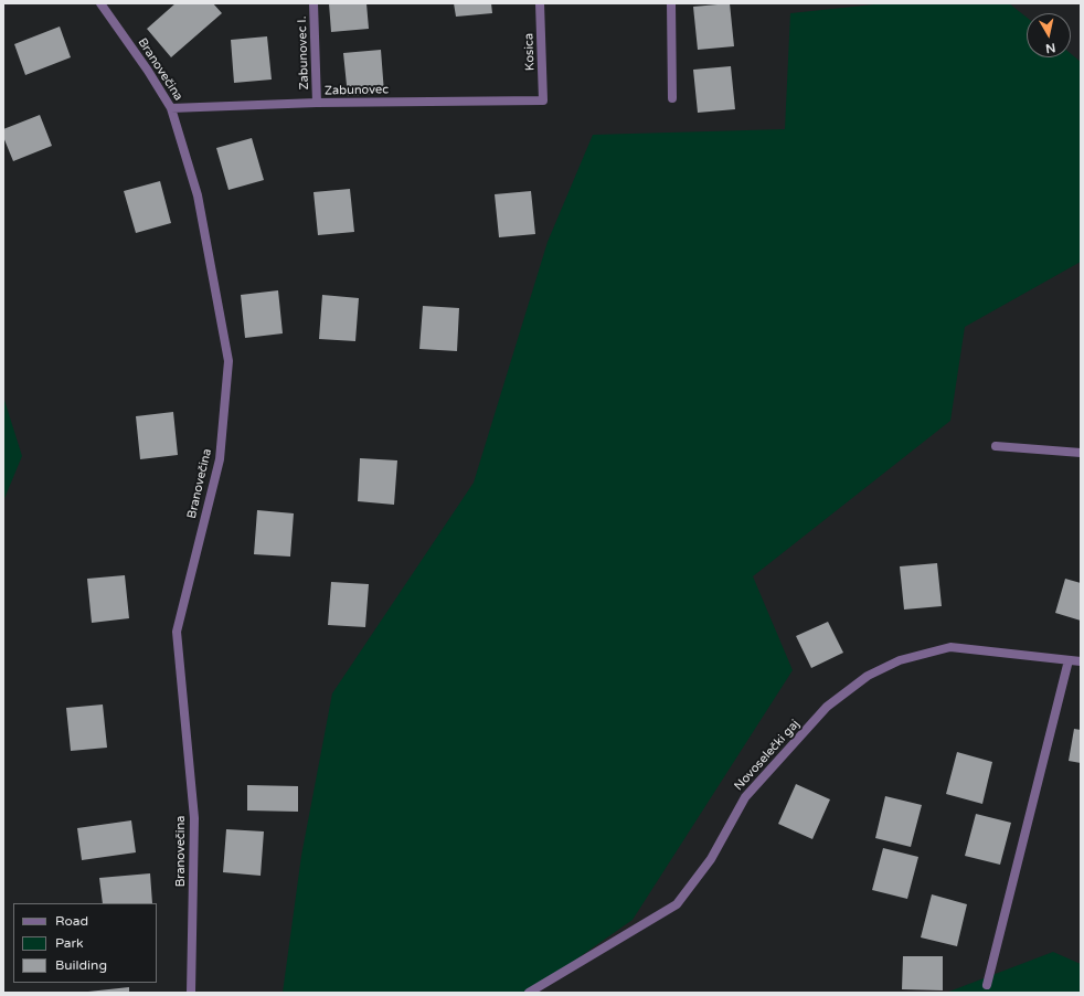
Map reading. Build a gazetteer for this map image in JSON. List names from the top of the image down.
{
  "streets": {
    "street": [
      "Kosica",
      "Zabunovec I.",
      "Branovečina",
      "Zabunovec",
      "Novoselečki gaj"
    ]
  },
  "crossings": [
    ["Kosica", "Zabunovec"],
    ["Zabunovec I.", "Zabunovec"],
    ["Branovečina", "Zabunovec"]
  ],
  "legend": ["Road", "Park", "Building"],
  "north": "bottom"
}
